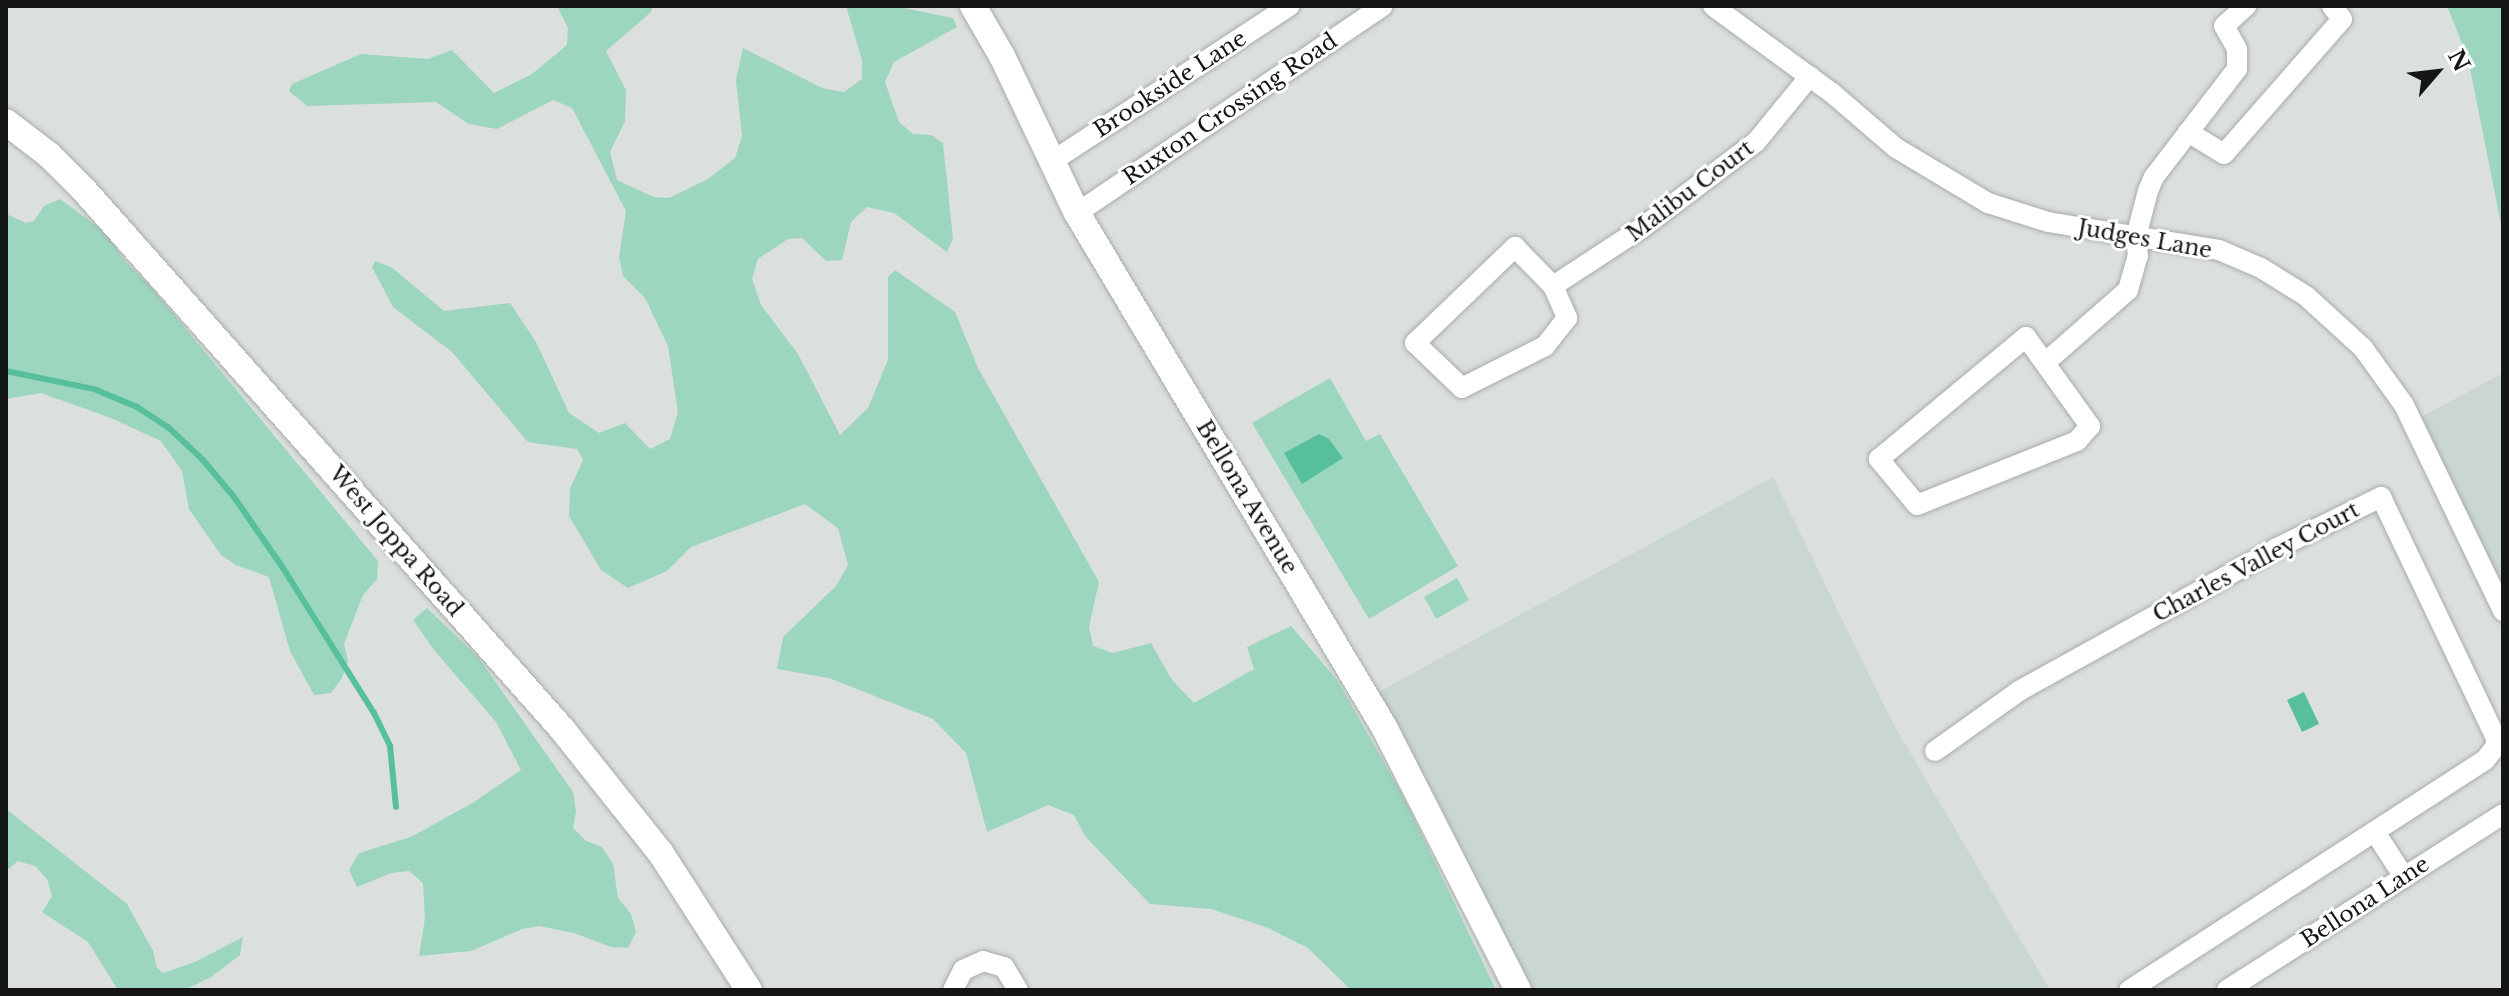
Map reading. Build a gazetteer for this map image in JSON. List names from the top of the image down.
{
  "streets": {
    "street": [
      "Brookside Lane",
      "Ruxton Crossing Road",
      "Malibu Court",
      "Judges Lane",
      "Bellona Avenue",
      "West Joppa Road",
      "Charles Valley Court",
      "Bellona Lane"
    ]
  },
  "crossings": [
    ["Brookside Lane", "Bellona Avenue"],
    ["Ruxton Crossing Road", "Bellona Avenue"],
    ["Malibu Court", "Judges Lane"]
  ],
  "north": "top right"
}
